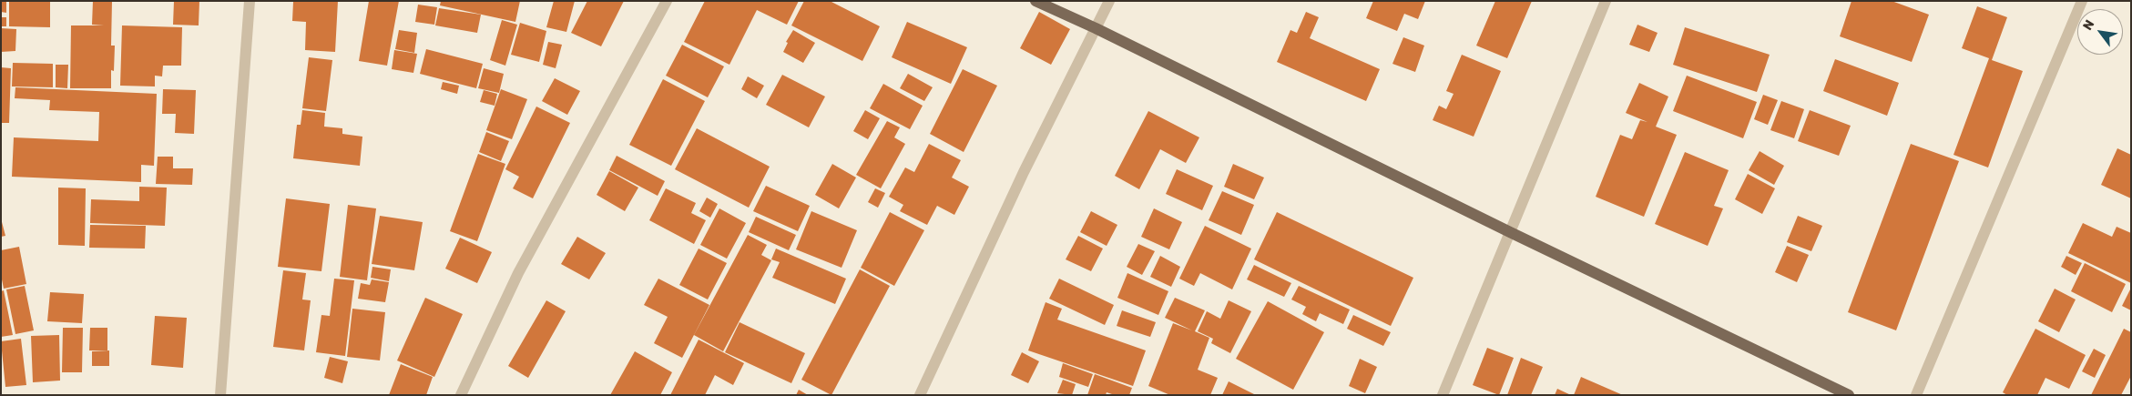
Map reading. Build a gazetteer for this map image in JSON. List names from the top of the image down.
{
  "north": "top left"
}
